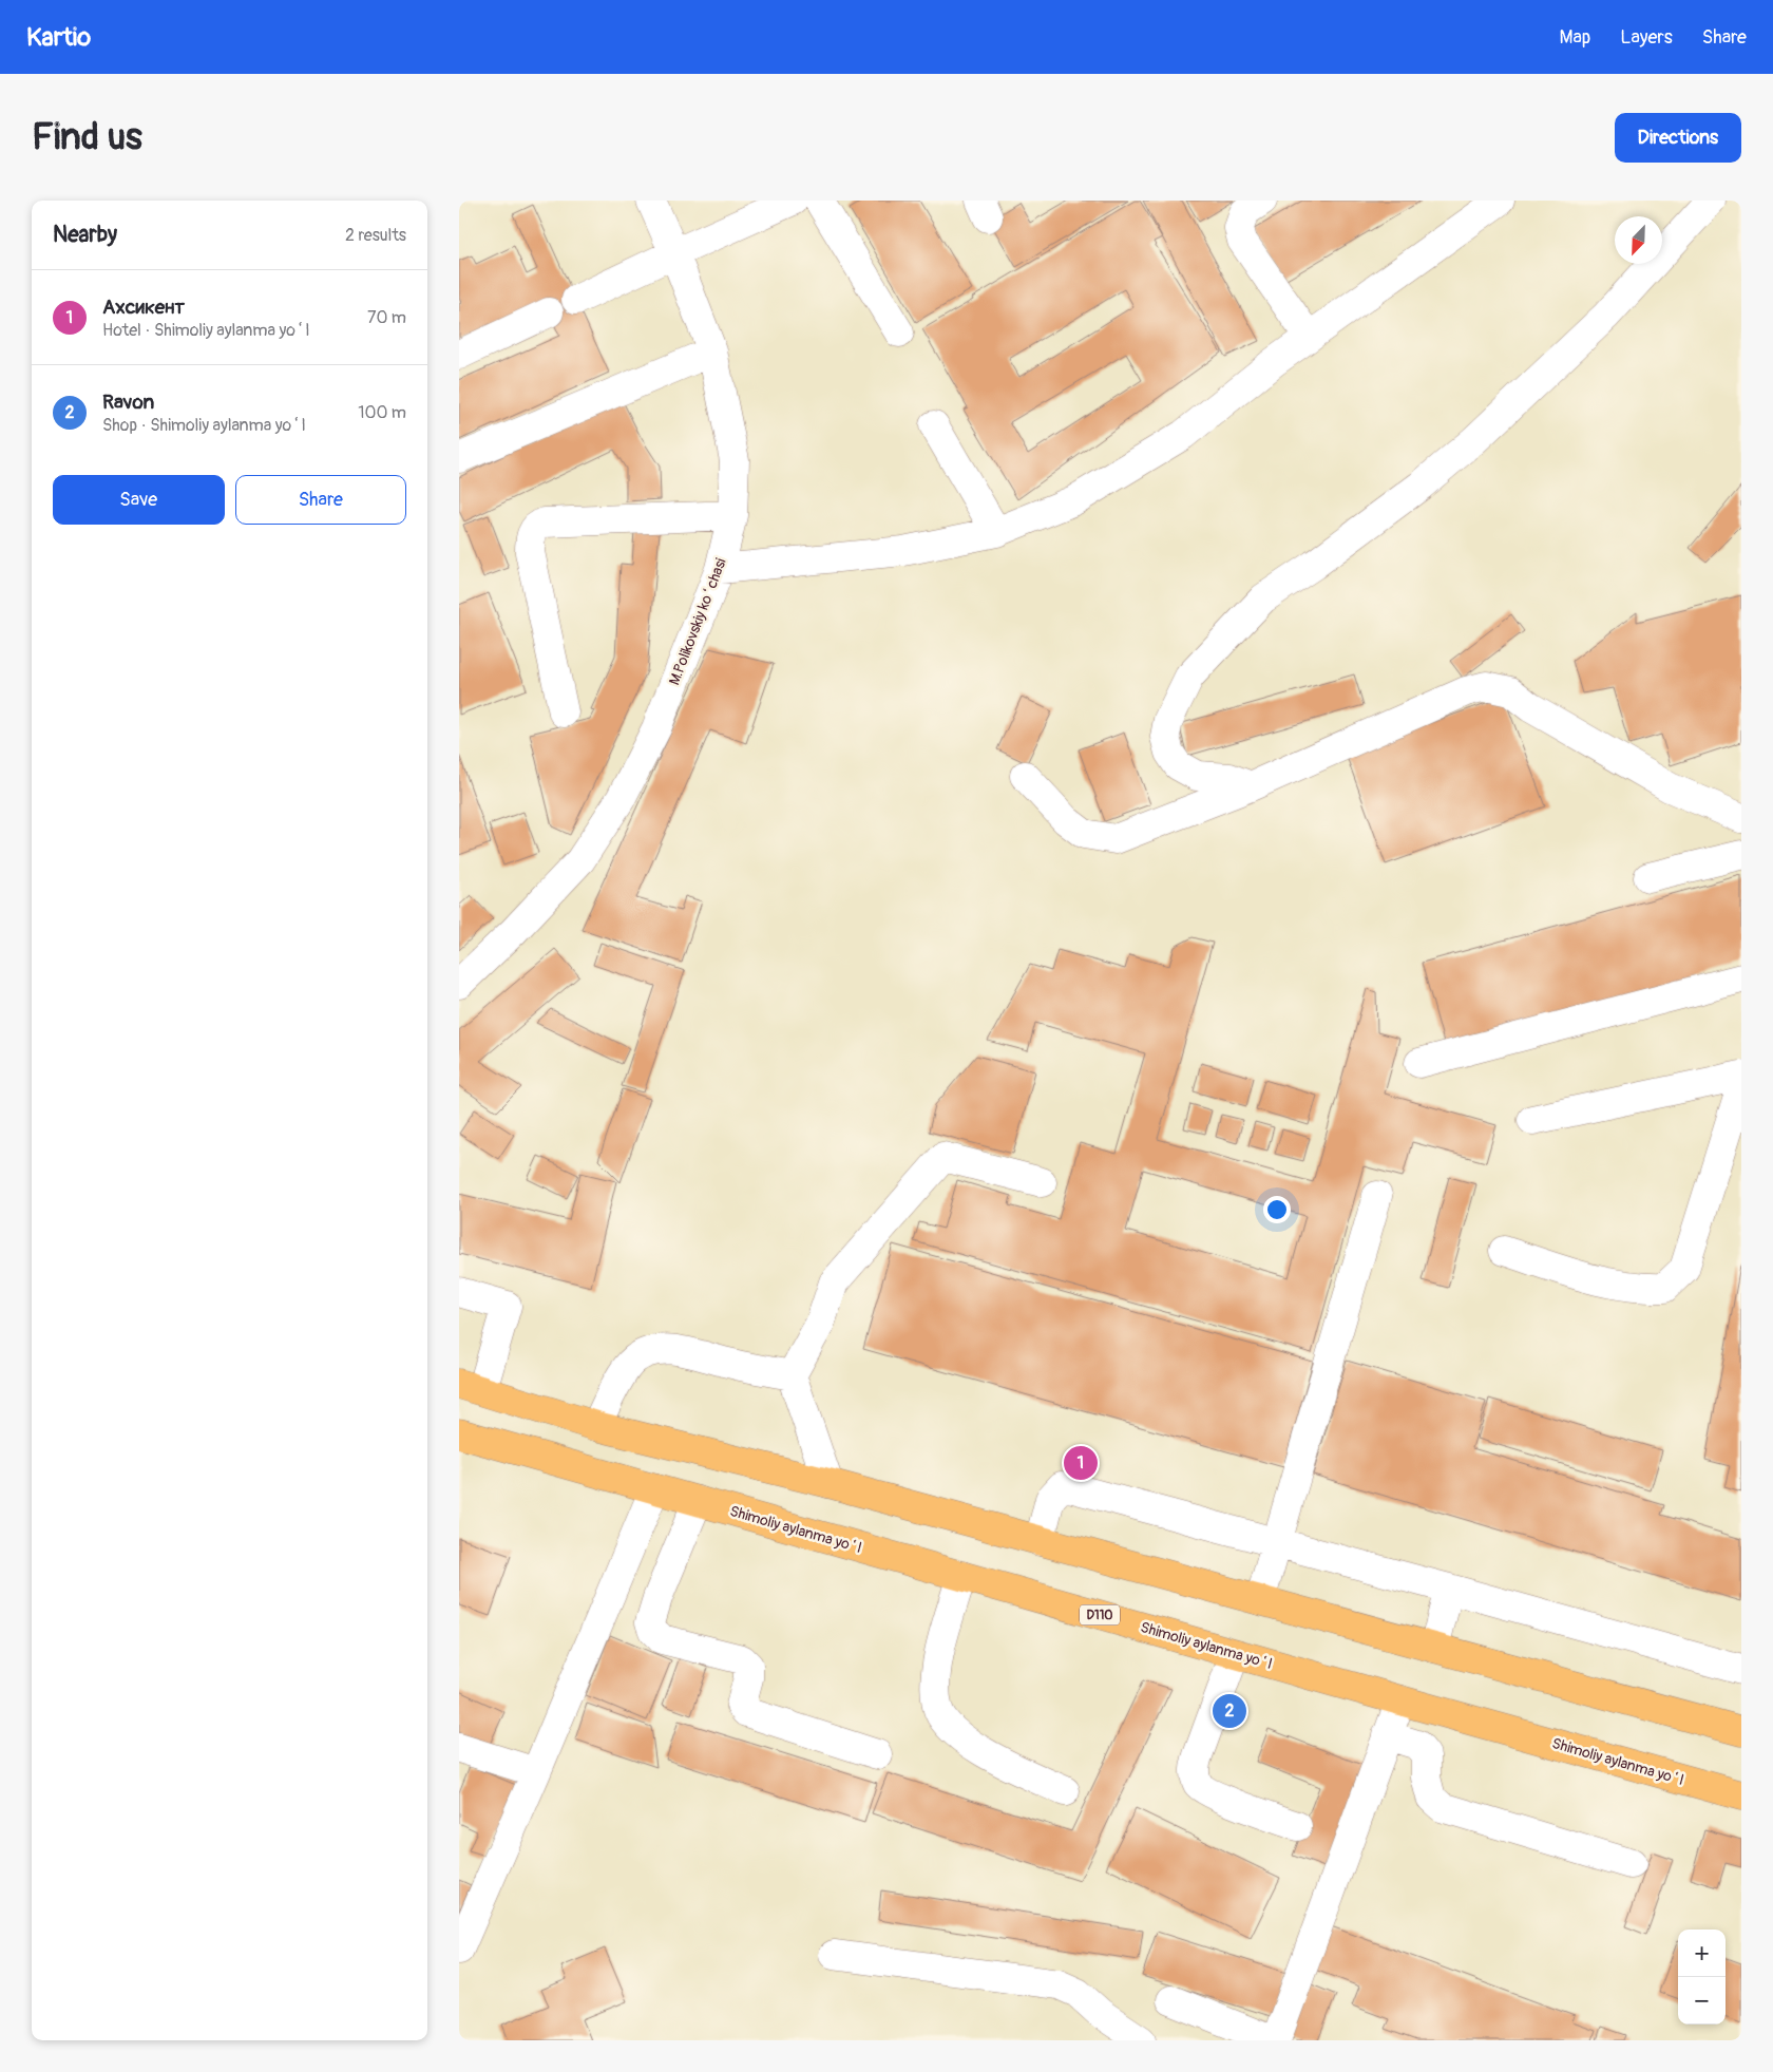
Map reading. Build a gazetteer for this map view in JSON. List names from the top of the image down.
{
  "streets": {
    "main road": ["Shimoliy aylanma yoʻl", "D110"],
    "street": ["M.Polikovskiy koʻchasi"]
  },
  "north": "bottom left",
  "page": {
    "header": "Kartio",
    "nav": ["Map", "Layers", "Share"],
    "buttons": [
      "Directions",
      ["Save", "Share"]
    ],
    "title": "Find us",
    "heading": ["Nearby", "2 results"],
    "list": [
      {
        "mark": "1",
        "name": "Ахсикент",
        "note": "Hotel · Shimoliy aylanma yoʻl",
        "value": "70 m"
      },
      {
        "mark": "2",
        "name": "Ravon",
        "note": "Shop · Shimoliy aylanma yoʻl",
        "value": "100 m"
      }
    ],
    "pins": ["1", "2"],
    "map_buttons": ["+", "−"]
  }
}
